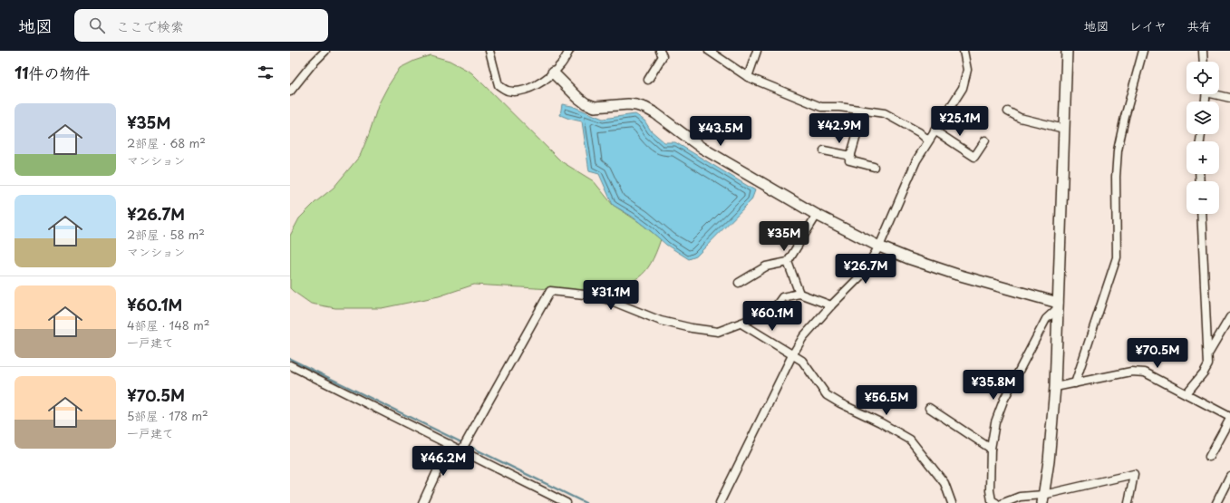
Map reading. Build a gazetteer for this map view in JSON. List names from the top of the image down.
{
  "page": {
    "header": "地図",
    "search": "ここで検索",
    "nav": ["地図", "レイヤ", "共有"],
    "heading": "11件の物件",
    "map_buttons": ["+", "−"],
    "list": [
      {
        "name": "¥35M",
        "note": "2部屋 · 68 m² · マンション"
      },
      {
        "name": "¥26.7M",
        "note": "2部屋 · 58 m² · マンション"
      },
      {
        "name": "¥60.1M",
        "note": "4部屋 · 148 m² · 一戸建て"
      },
      {
        "name": "¥70.5M",
        "note": "5部屋 · 178 m² · 一戸建て"
      }
    ],
    "price": [
      "¥25.1M",
      "¥42.9M",
      "¥43.5M",
      "¥35M",
      "¥26.7M",
      "¥31.1M",
      "¥60.1M",
      "¥70.5M",
      "¥35.8M",
      "¥56.5M",
      "¥46.2M"
    ]
  }
}
